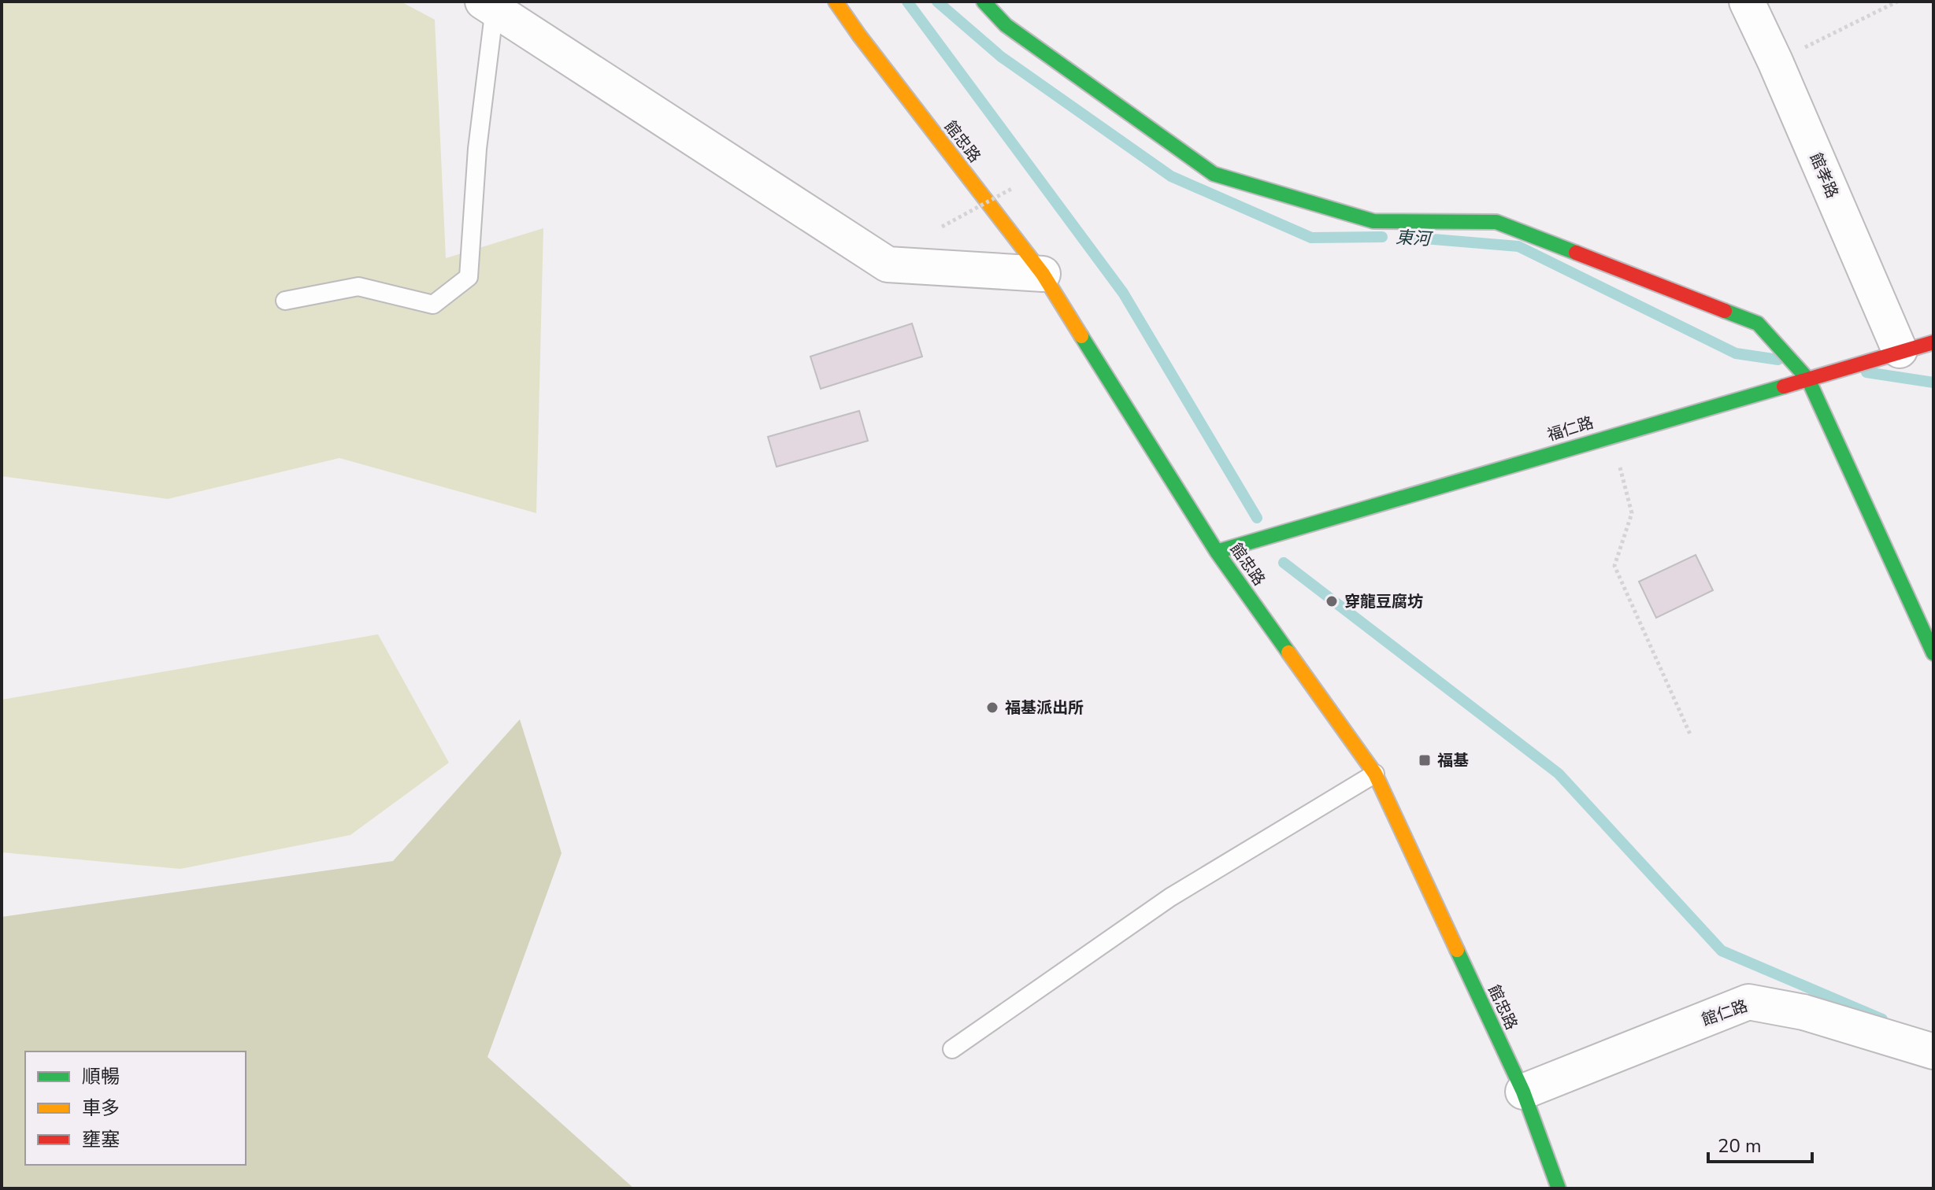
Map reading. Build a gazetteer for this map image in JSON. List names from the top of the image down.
{
  "streets": {
    "street": [
      "館忠路",
      "館孝路",
      "福仁路",
      "館仁路"
    ]
  },
  "crossings": [
    ["館忠路", "福仁路"],
    ["館忠路", "館仁路"],
    ["館孝路", "福仁路"]
  ],
  "water": ["東河"],
  "places": {
    "other": ["穿龍豆腐坊", "福基派出所"],
    "transit": ["福基"]
  },
  "legend": ["順暢", "車多", "壅塞"],
  "scale_bar": "20 m"
}
